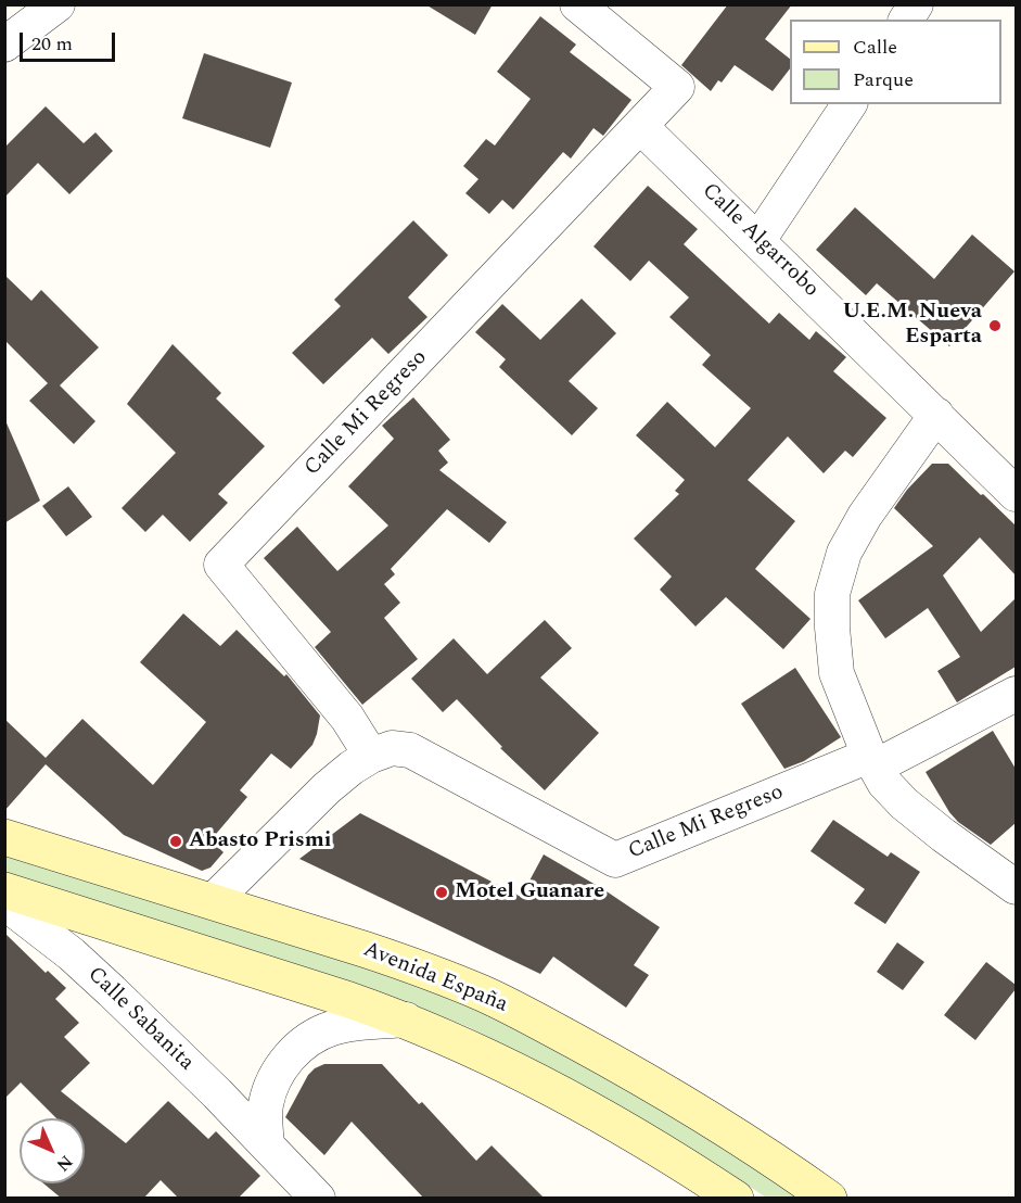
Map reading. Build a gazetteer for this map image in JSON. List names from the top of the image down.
{
  "streets": {
    "main road": ["Avenida España"],
    "street": ["Calle Algarrobo", "Calle Mi Regreso", "Calle Sabanita"]
  },
  "crossings": [
    ["Calle Algarrobo", "Calle Mi Regreso"],
    ["Calle Mi Regreso", "Avenida España"]
  ],
  "places": ["U.E.M. Nueva Esparta", "Abasto Prismi", "Motel Guanare"],
  "legend": ["Calle", "Parque"],
  "scale_bar": "20 m",
  "north": "bottom right"
}
